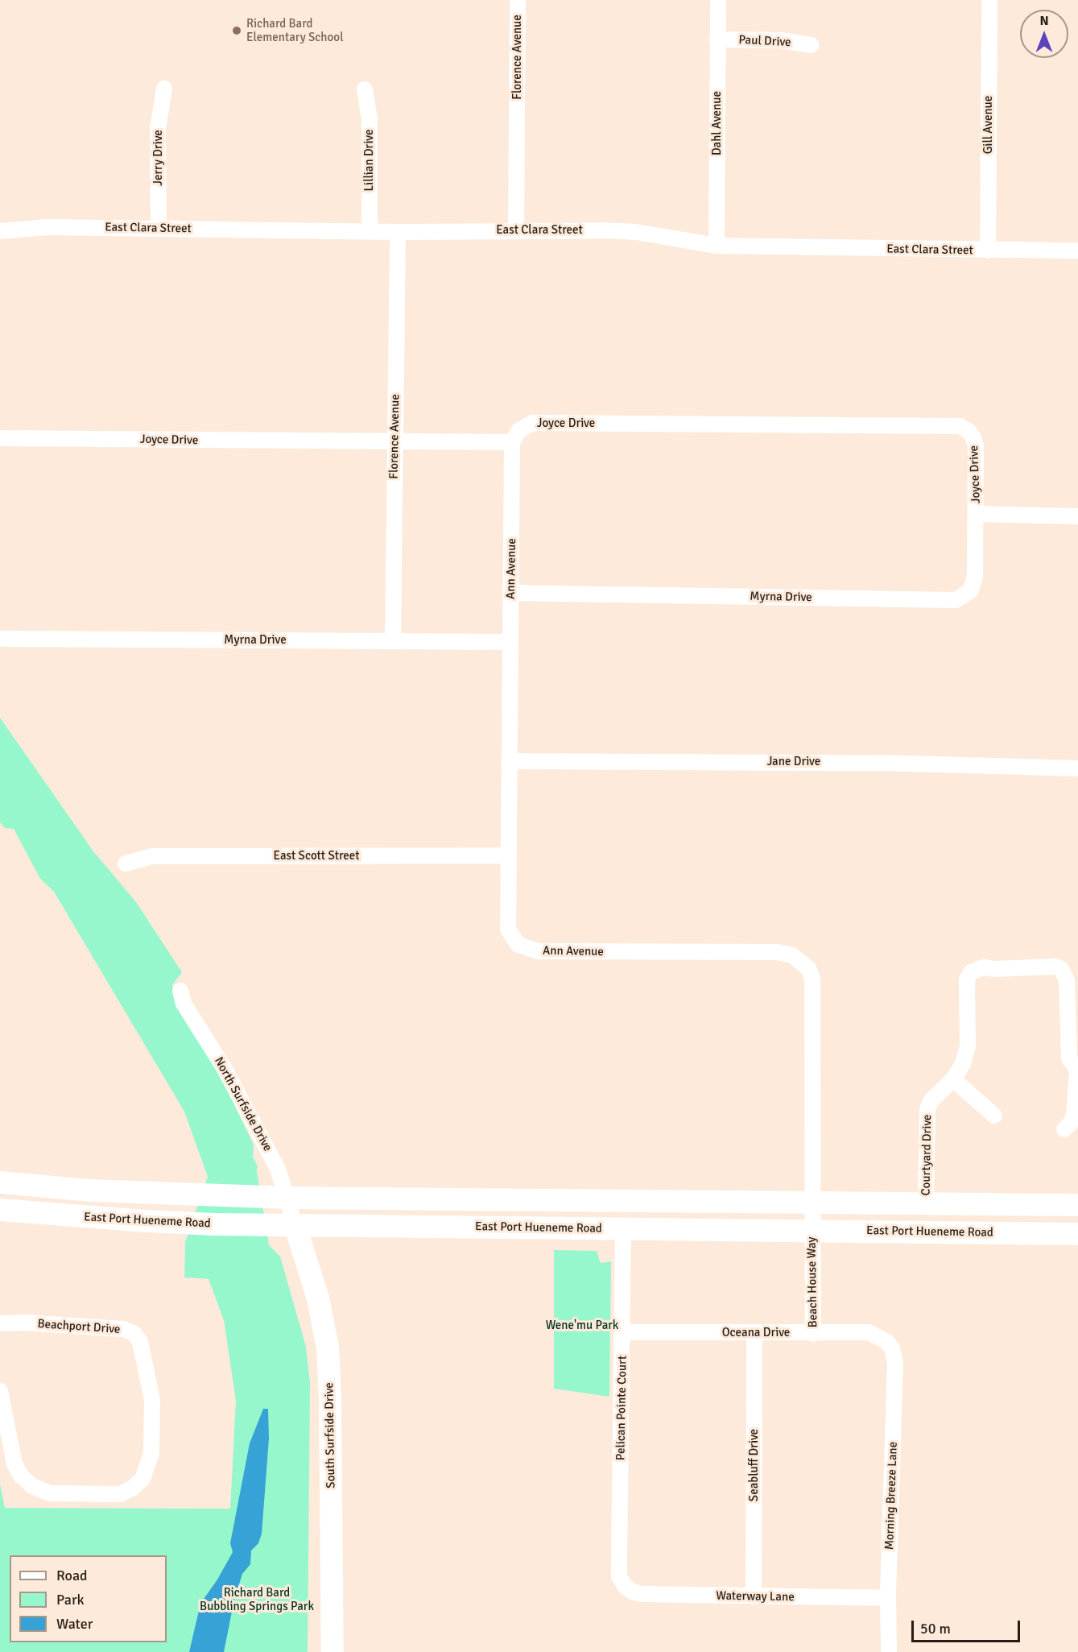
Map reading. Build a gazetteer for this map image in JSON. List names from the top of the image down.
{
  "streets": {
    "main road": ["East Port Hueneme Road", "South Surfside Drive"],
    "street": [
      "Paul Drive",
      "Florence Avenue",
      "Dahl Avenue",
      "Gill Avenue",
      "Jerry Drive",
      "Lillian Drive",
      "East Clara Street",
      "Joyce Drive",
      "Ann Avenue",
      "Myrna Drive",
      "Jane Drive",
      "East Scott Street",
      "North Surfside Drive",
      "Courtyard Drive",
      "Beach House Way",
      "Beachport Drive",
      "Oceana Drive",
      "Pelican Pointe Court",
      "Seabluff Drive",
      "Morning Breeze Lane",
      "Waterway Lane"
    ]
  },
  "crossings": [
    ["Paul Drive", "Dahl Avenue"],
    ["Florence Avenue", "East Clara Street"],
    ["Florence Avenue", "Joyce Drive"],
    ["Florence Avenue", "Myrna Drive"],
    ["Dahl Avenue", "East Clara Street"],
    ["Gill Avenue", "East Clara Street"],
    ["Jerry Drive", "East Clara Street"],
    ["Lillian Drive", "East Clara Street"],
    ["Joyce Drive", "Ann Avenue"],
    ["Joyce Drive", "Myrna Drive"],
    ["Ann Avenue", "Myrna Drive"],
    ["Ann Avenue", "Jane Drive"],
    ["Ann Avenue", "East Scott Street"],
    ["Ann Avenue", "East Port Hueneme Road"],
    ["Ann Avenue", "Beach House Way"],
    ["North Surfside Drive", "East Port Hueneme Road"],
    ["North Surfside Drive", "South Surfside Drive"],
    ["East Port Hueneme Road", "Beach House Way"],
    ["East Port Hueneme Road", "Pelican Pointe Court"],
    ["East Port Hueneme Road", "South Surfside Drive"],
    ["Beach House Way", "Oceana Drive"],
    ["Oceana Drive", "Pelican Pointe Court"],
    ["Oceana Drive", "Seabluff Drive"],
    ["Oceana Drive", "Morning Breeze Lane"],
    ["Pelican Pointe Court", "Waterway Lane"],
    ["Seabluff Drive", "Waterway Lane"],
    ["Morning Breeze Lane", "Waterway Lane"]
  ],
  "parks": ["Wene'mu Park", "Richard Bard Bubbling Springs Park"],
  "places": ["Richard Bard Elementary School"],
  "legend": ["Road", "Park", "Water"],
  "scale_bar": "50 m",
  "north": "top"
}
